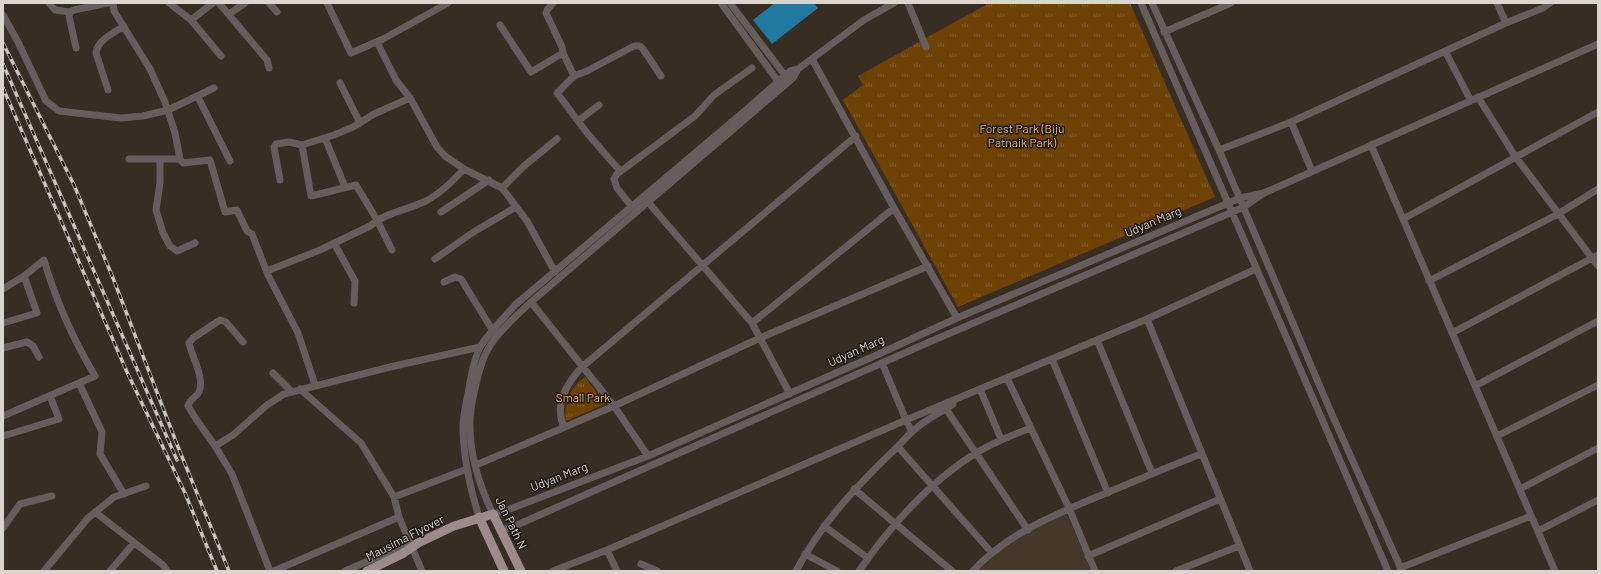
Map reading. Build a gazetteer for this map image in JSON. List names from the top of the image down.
{
  "streets": {
    "main road": ["Udyan Marg", "Jan Path N", "Mausima Flyover"]
  },
  "crossings": [
    ["Udyan Marg", "Jan Path N"],
    ["Udyan Marg", "Mausima Flyover"]
  ],
  "parks": ["Forest Park (Biju Patnaik Park)", "Small Park"]
}
